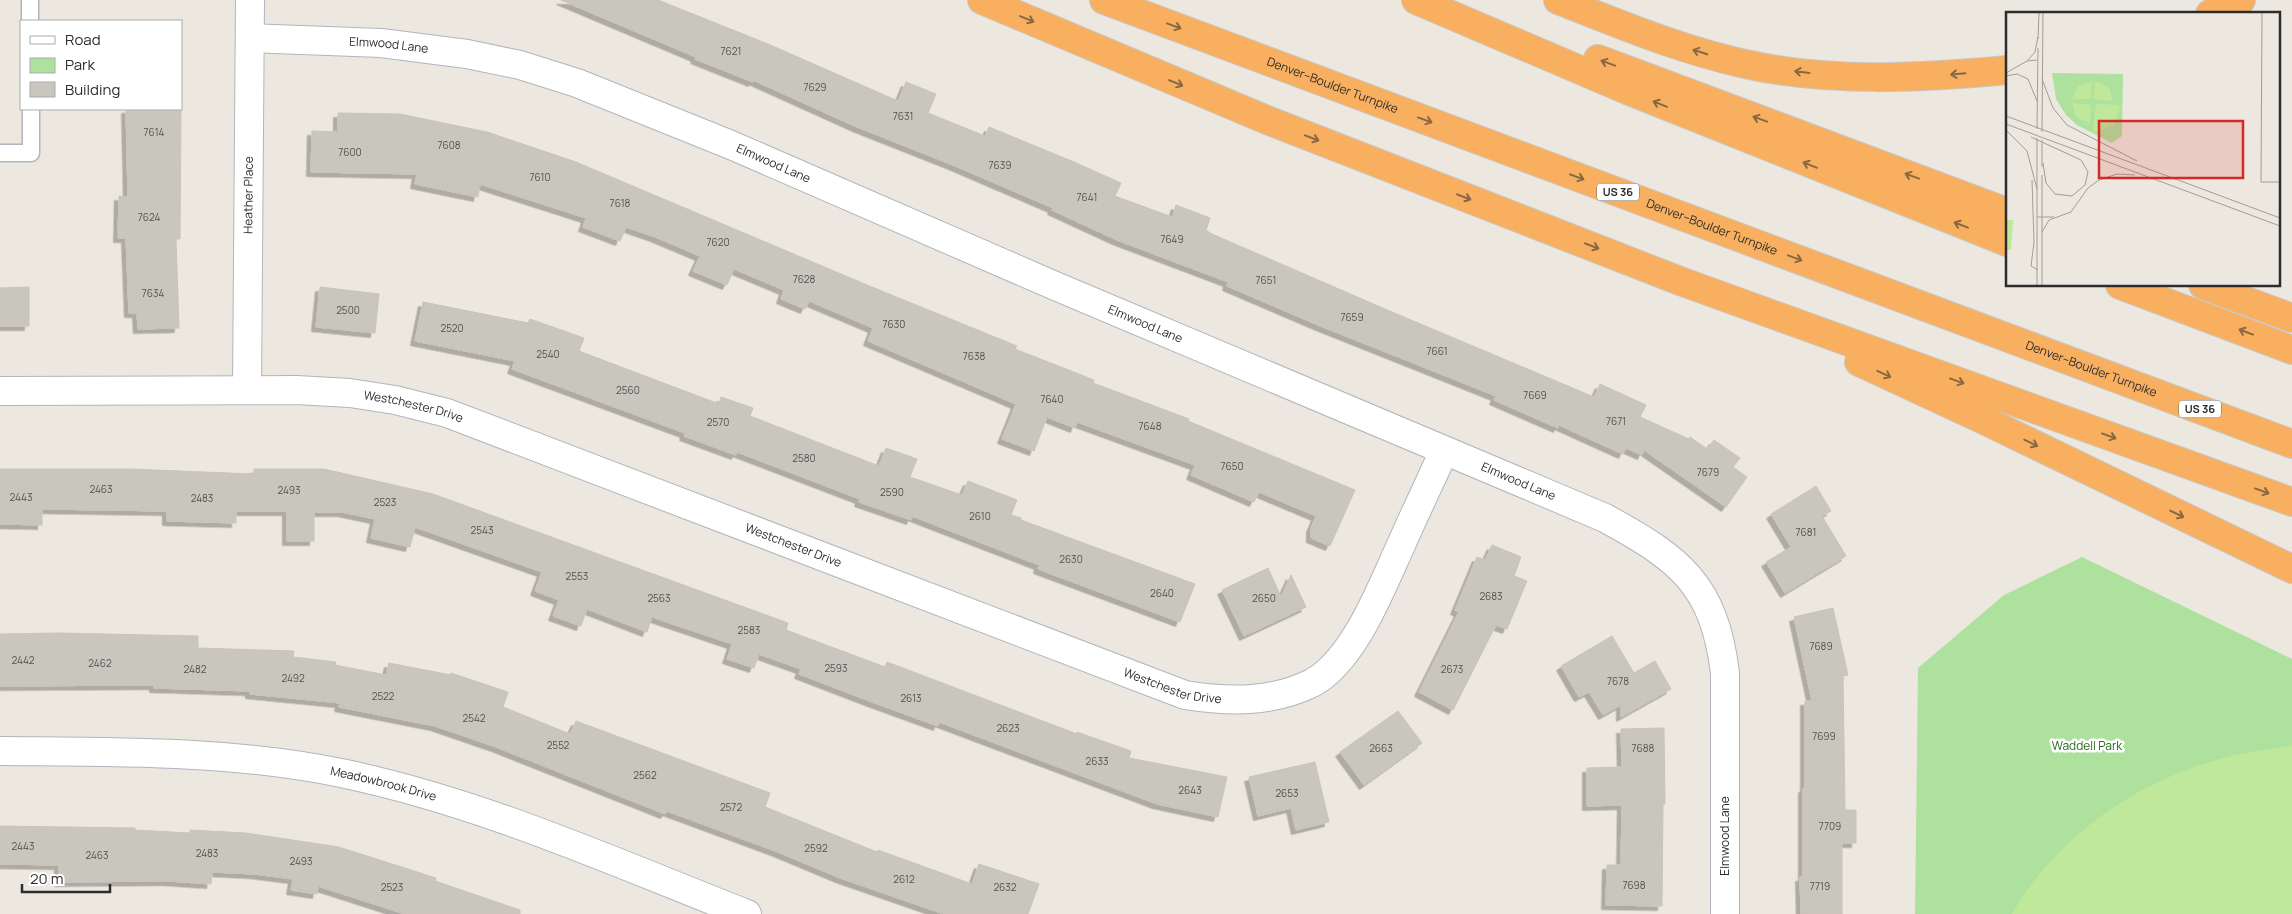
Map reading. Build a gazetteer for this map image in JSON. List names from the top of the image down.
{
  "streets": {
    "highway": ["Denver–Boulder Turnpike", "US 36"],
    "street": [
      "Elmwood Lane",
      "Heather Place",
      "Westchester Drive",
      "Meadowbrook Drive"
    ]
  },
  "crossings": [
    ["Elmwood Lane", "Heather Place"],
    ["Elmwood Lane", "Westchester Drive"],
    ["Heather Place", "Westchester Drive"]
  ],
  "parks": ["Waddell Park"],
  "house_numbers": [
    "7621",
    "7629",
    "7631",
    "7614",
    "7608",
    "7600",
    "7639",
    "7610",
    "7641",
    "7618",
    "7624",
    "7649",
    "7620",
    "7628",
    "7651",
    "7634",
    "2500",
    "7659",
    "7630",
    "2520",
    "7661",
    "2540",
    "7638",
    "2560",
    "7669",
    "7640",
    "7671",
    "2570",
    "7648",
    "2580",
    "7650",
    "7679",
    "2463",
    "2493",
    "2590",
    "2443",
    "2483",
    "2523",
    "2610",
    "2543",
    "7681",
    "2630",
    "2553",
    "2640",
    "2683",
    "2563",
    "2650",
    "2583",
    "7689",
    "2442",
    "2462",
    "2593",
    "2482",
    "2673",
    "2492",
    "7678",
    "2522",
    "2613",
    "2542",
    "2623",
    "7699",
    "2552",
    "2663",
    "7688",
    "2633",
    "2562",
    "2643",
    "2653",
    "2572",
    "7709",
    "2443",
    "2592",
    "2483",
    "2463",
    "2493",
    "2612",
    "7698",
    "7719",
    "2523",
    "2632"
  ],
  "legend": ["Road", "Park", "Building"],
  "scale_bar": "20 m"
}
